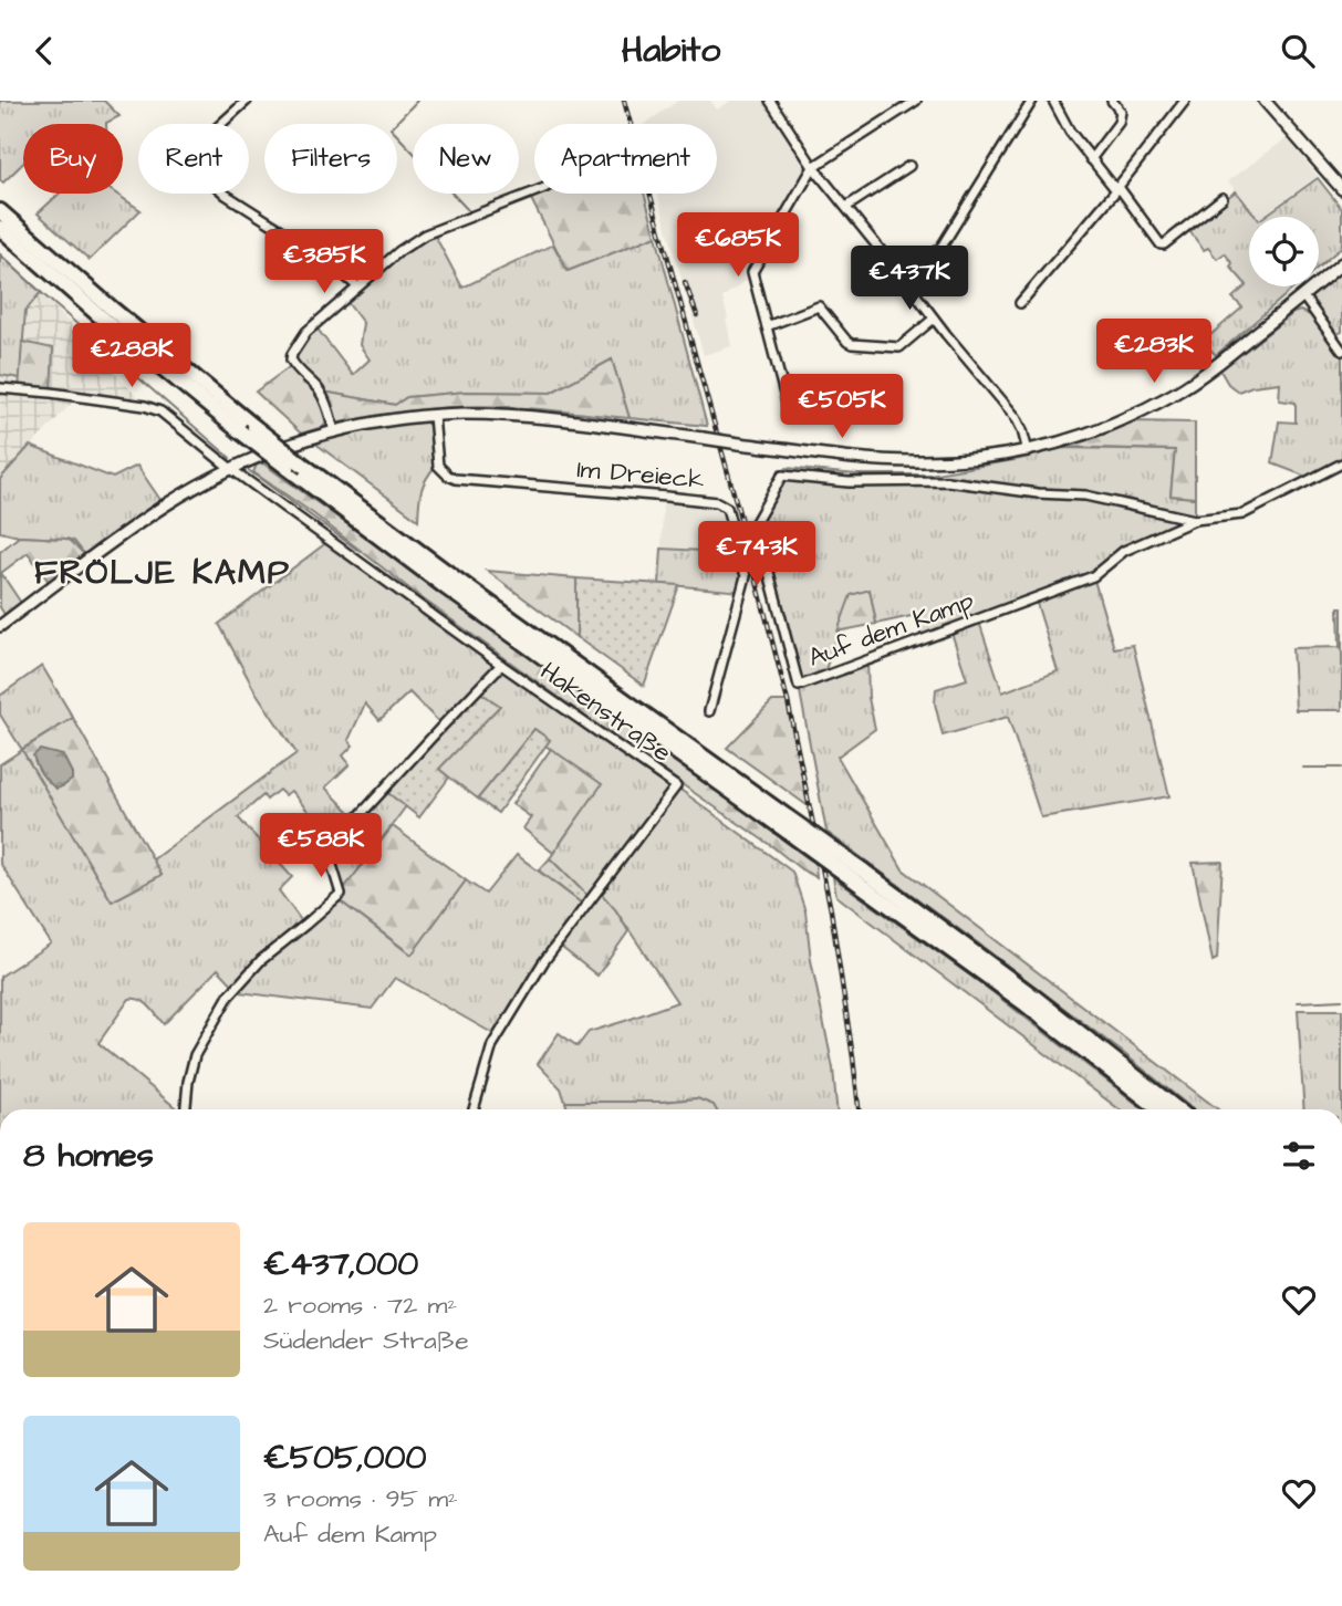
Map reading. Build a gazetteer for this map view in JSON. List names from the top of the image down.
{
  "streets": {
    "street": ["Im Dreieck", "Auf dem Kamp", "Hakenstraße"]
  },
  "districts": ["FRÖLJE KAMP"],
  "page": {
    "header": "Habito",
    "chip": [
      "Buy",
      "Rent",
      "Filters",
      "New",
      "Apartment"
    ],
    "price": [
      "€685K",
      "€385K",
      "€437K",
      "€283K",
      "€288K",
      "€505K",
      "€743K",
      "€588K"
    ],
    "heading": "8 homes",
    "list": [
      {
        "name": "€437,000",
        "note": "2 rooms · 72 m² · Südender Straße"
      },
      {
        "name": "€505,000",
        "note": "3 rooms · 95 m² · Auf dem Kamp"
      }
    ]
  }
}
